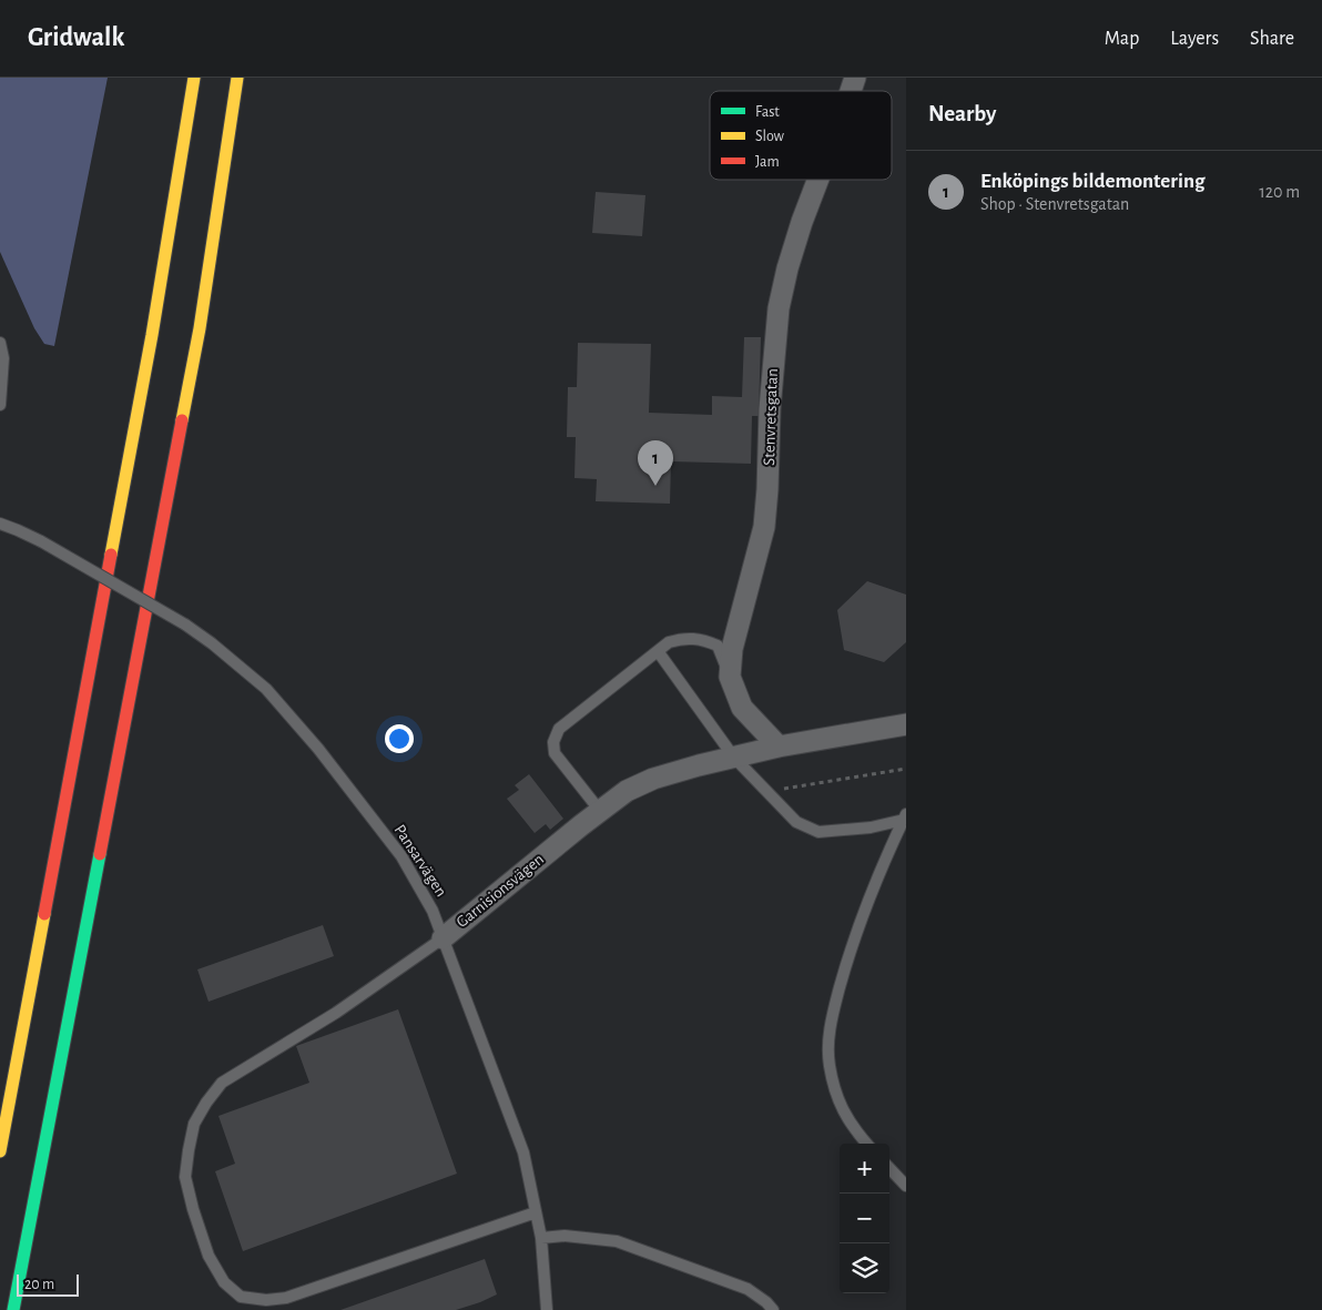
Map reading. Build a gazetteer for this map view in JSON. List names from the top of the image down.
{
  "streets": {
    "street": ["Stenvretsgatan", "Garnisionsvägen"],
    "lane": ["Pansarvägen"]
  },
  "crossings": [
    ["Stenvretsgatan", "Garnisionsvägen"],
    ["Pansarvägen", "Garnisionsvägen"]
  ],
  "legend": ["Fast", "Slow", "Jam"],
  "scale_bar": "20 m",
  "page": {
    "header": "Gridwalk",
    "nav": ["Map", "Layers", "Share"],
    "heading": "Nearby",
    "list": [
      {
        "mark": "1",
        "name": "Enköpings bildemontering",
        "note": "Shop · Stenvretsgatan",
        "value": "120 m"
      }
    ],
    "pins": "1",
    "map_buttons": ["+", "−"],
    "scale": "20 m"
  }
}
